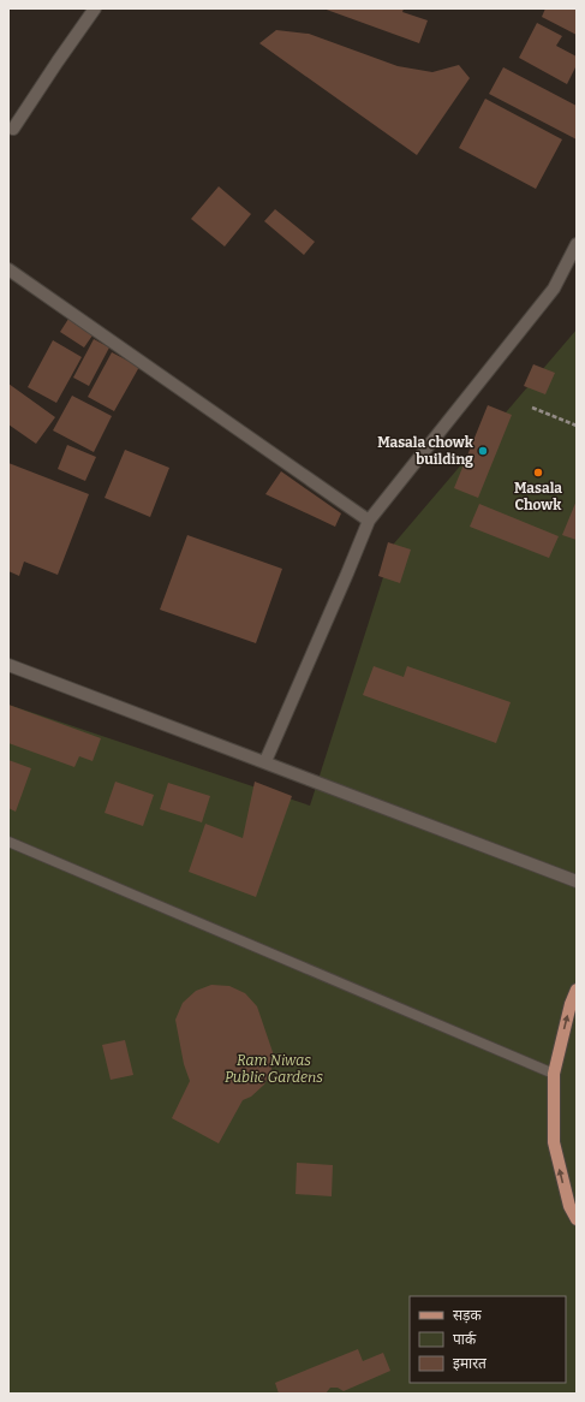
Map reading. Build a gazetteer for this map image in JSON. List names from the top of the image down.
{
  "parks": ["Ram Niwas Public Gardens"],
  "places": ["Masala chowk building", "Masala Chowk"],
  "legend": ["सड़क", "पार्क", "इमारत"]
}
